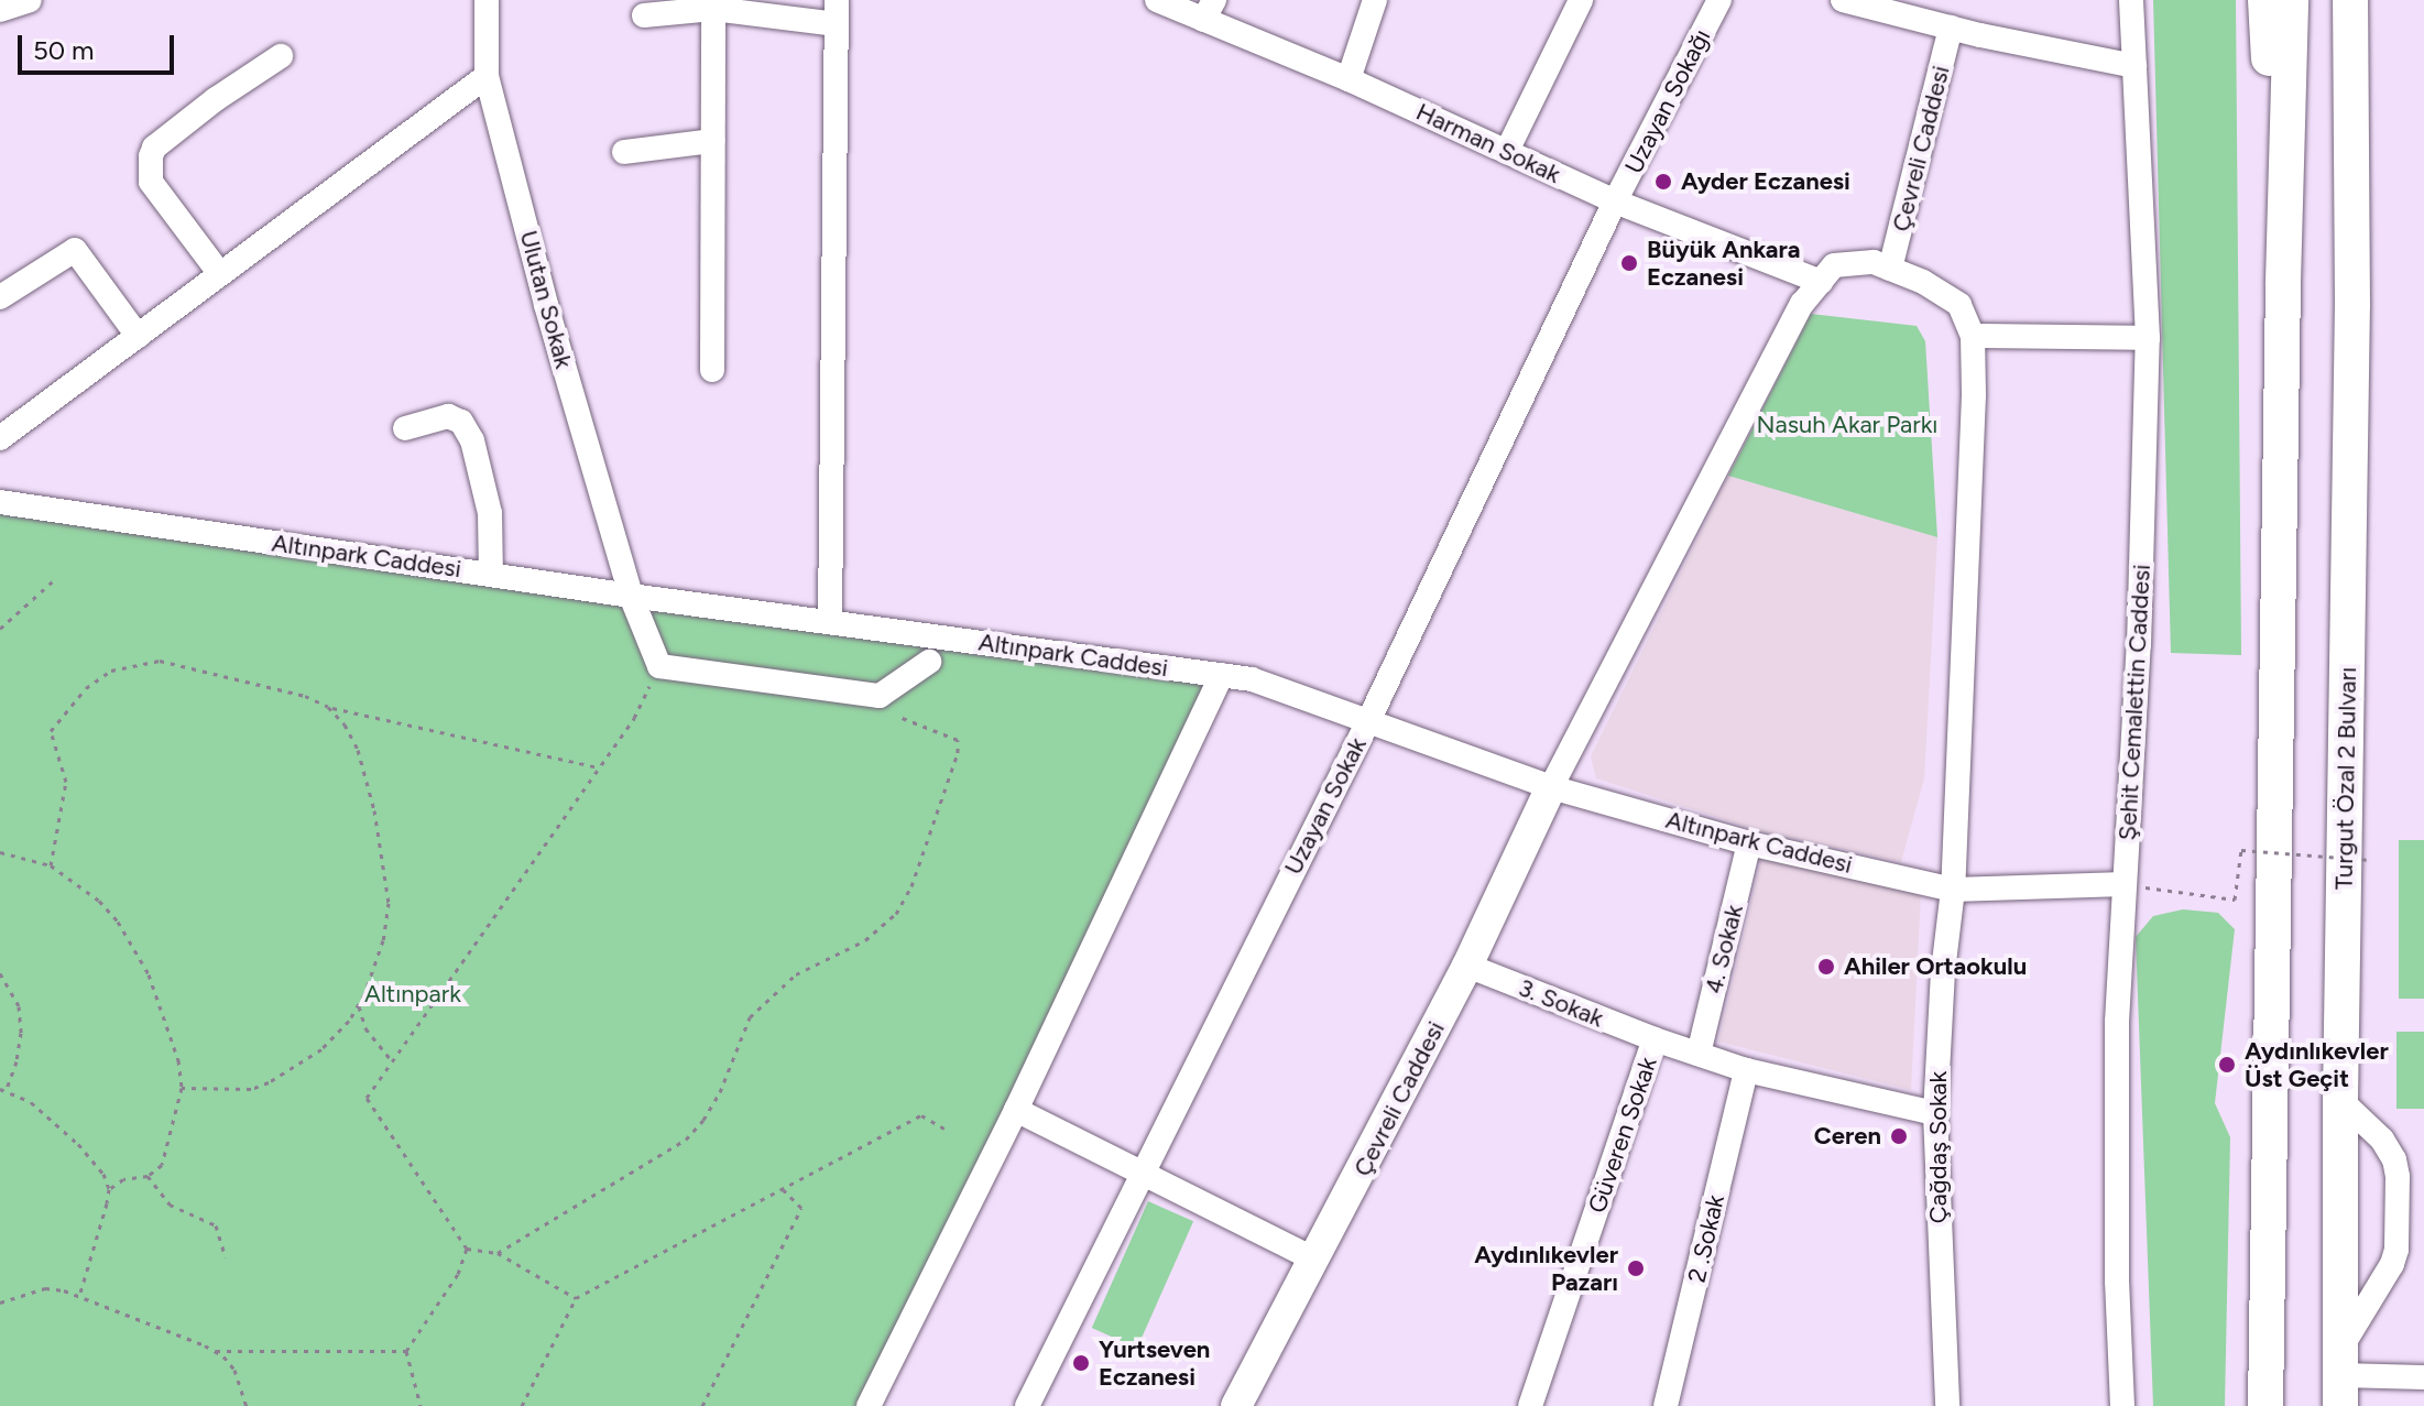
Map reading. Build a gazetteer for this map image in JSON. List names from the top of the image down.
{
  "streets": {
    "highway": ["Turgut Özal 2 Bulvarı"],
    "main road": ["Çevreli Caddesi"],
    "street": [
      "Uzayan Sokağı",
      "Harman Sokak",
      "Ulutan Sokak",
      "Altınpark Caddesi",
      "Şehit Cemalettin Caddesi",
      "Uzayan Sokak",
      "4. Sokak",
      "3. Sokak",
      "Güveren Sokak",
      "Çağdaş Sokak",
      "2 .Sokak"
    ]
  },
  "crossings": [
    ["Uzayan Sokağı", "Harman Sokak"],
    ["Uzayan Sokağı", "Uzayan Sokak"],
    ["Harman Sokak", "Uzayan Sokak"],
    ["Çevreli Caddesi", "Altınpark Caddesi"],
    ["Çevreli Caddesi", "3. Sokak"],
    ["Ulutan Sokak", "Altınpark Caddesi"],
    ["Altınpark Caddesi", "Şehit Cemalettin Caddesi"],
    ["Altınpark Caddesi", "Uzayan Sokak"],
    ["Altınpark Caddesi", "4. Sokak"],
    ["Altınpark Caddesi", "Çağdaş Sokak"],
    ["4. Sokak", "Güveren Sokak"],
    ["3. Sokak", "Güveren Sokak"],
    ["Güveren Sokak", "Çağdaş Sokak"],
    ["Güveren Sokak", "2 .Sokak"]
  ],
  "parks": ["Nasuh Akar Parkı", "Altınpark"],
  "places": [
    "Ayder Eczanesi",
    "Büyük Ankara Eczanesi",
    "Ahiler Ortaokulu",
    "Aydınlıkevler Üst Geçit",
    "Ceren",
    "Aydınlıkevler Pazarı",
    "Yurtseven Eczanesi"
  ],
  "scale_bar": "50 m"
}
